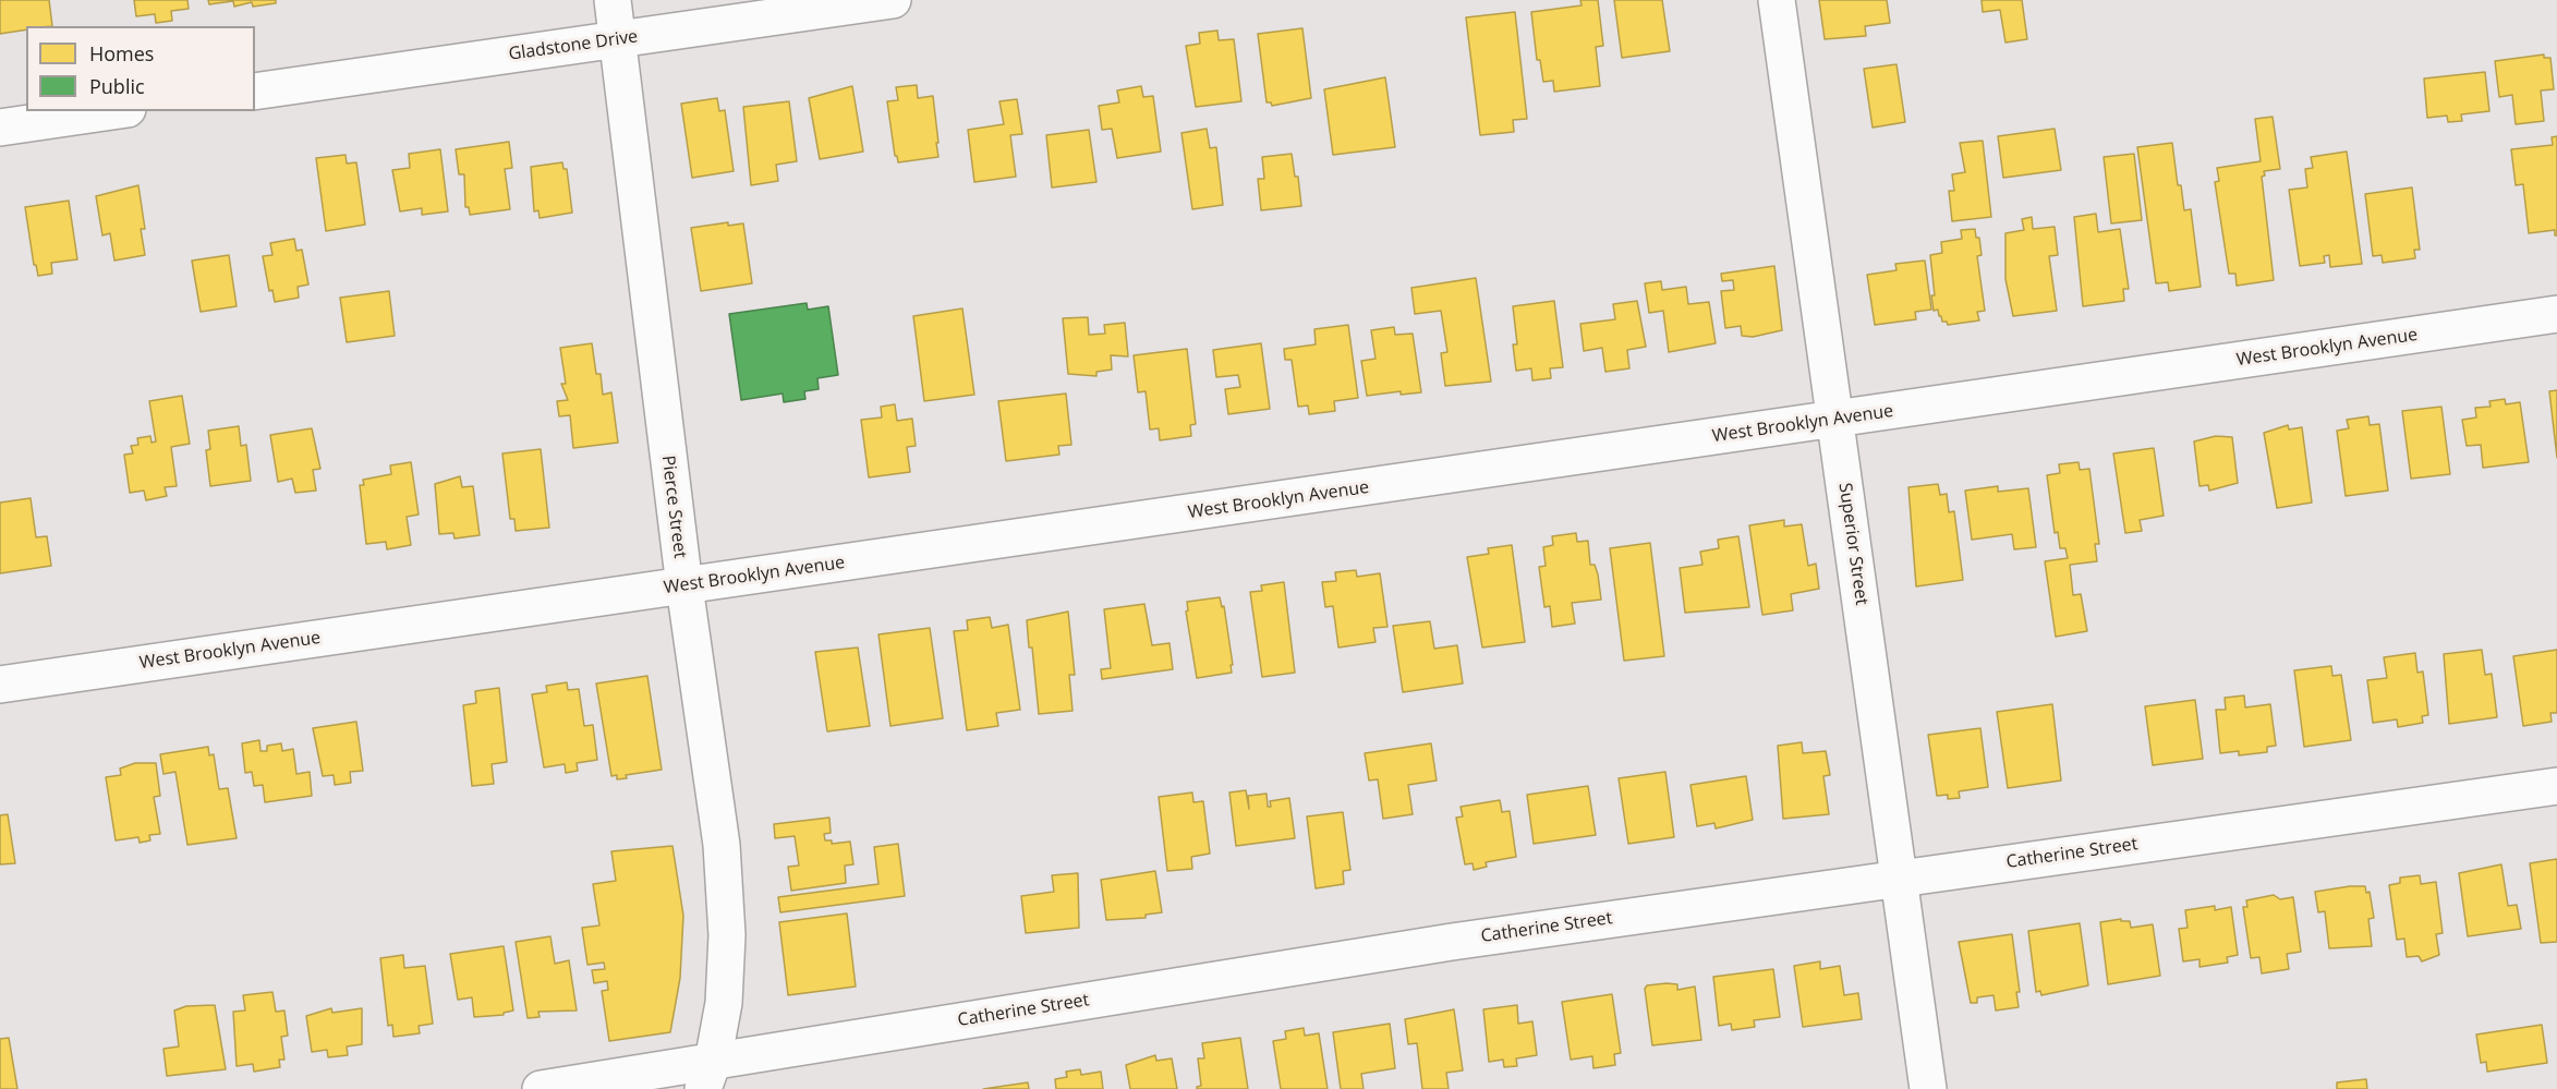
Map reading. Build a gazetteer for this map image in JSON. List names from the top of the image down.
{
  "streets": {
    "street": [
      "Gladstone Drive",
      "West Brooklyn Avenue",
      "Pierce Street",
      "Superior Street",
      "Catherine Street"
    ]
  },
  "crossings": [
    ["Gladstone Drive", "Pierce Street"],
    ["West Brooklyn Avenue", "Pierce Street"],
    ["West Brooklyn Avenue", "Superior Street"],
    ["Pierce Street", "Catherine Street"],
    ["Superior Street", "Catherine Street"]
  ],
  "legend": ["Homes", "Public"]
}
